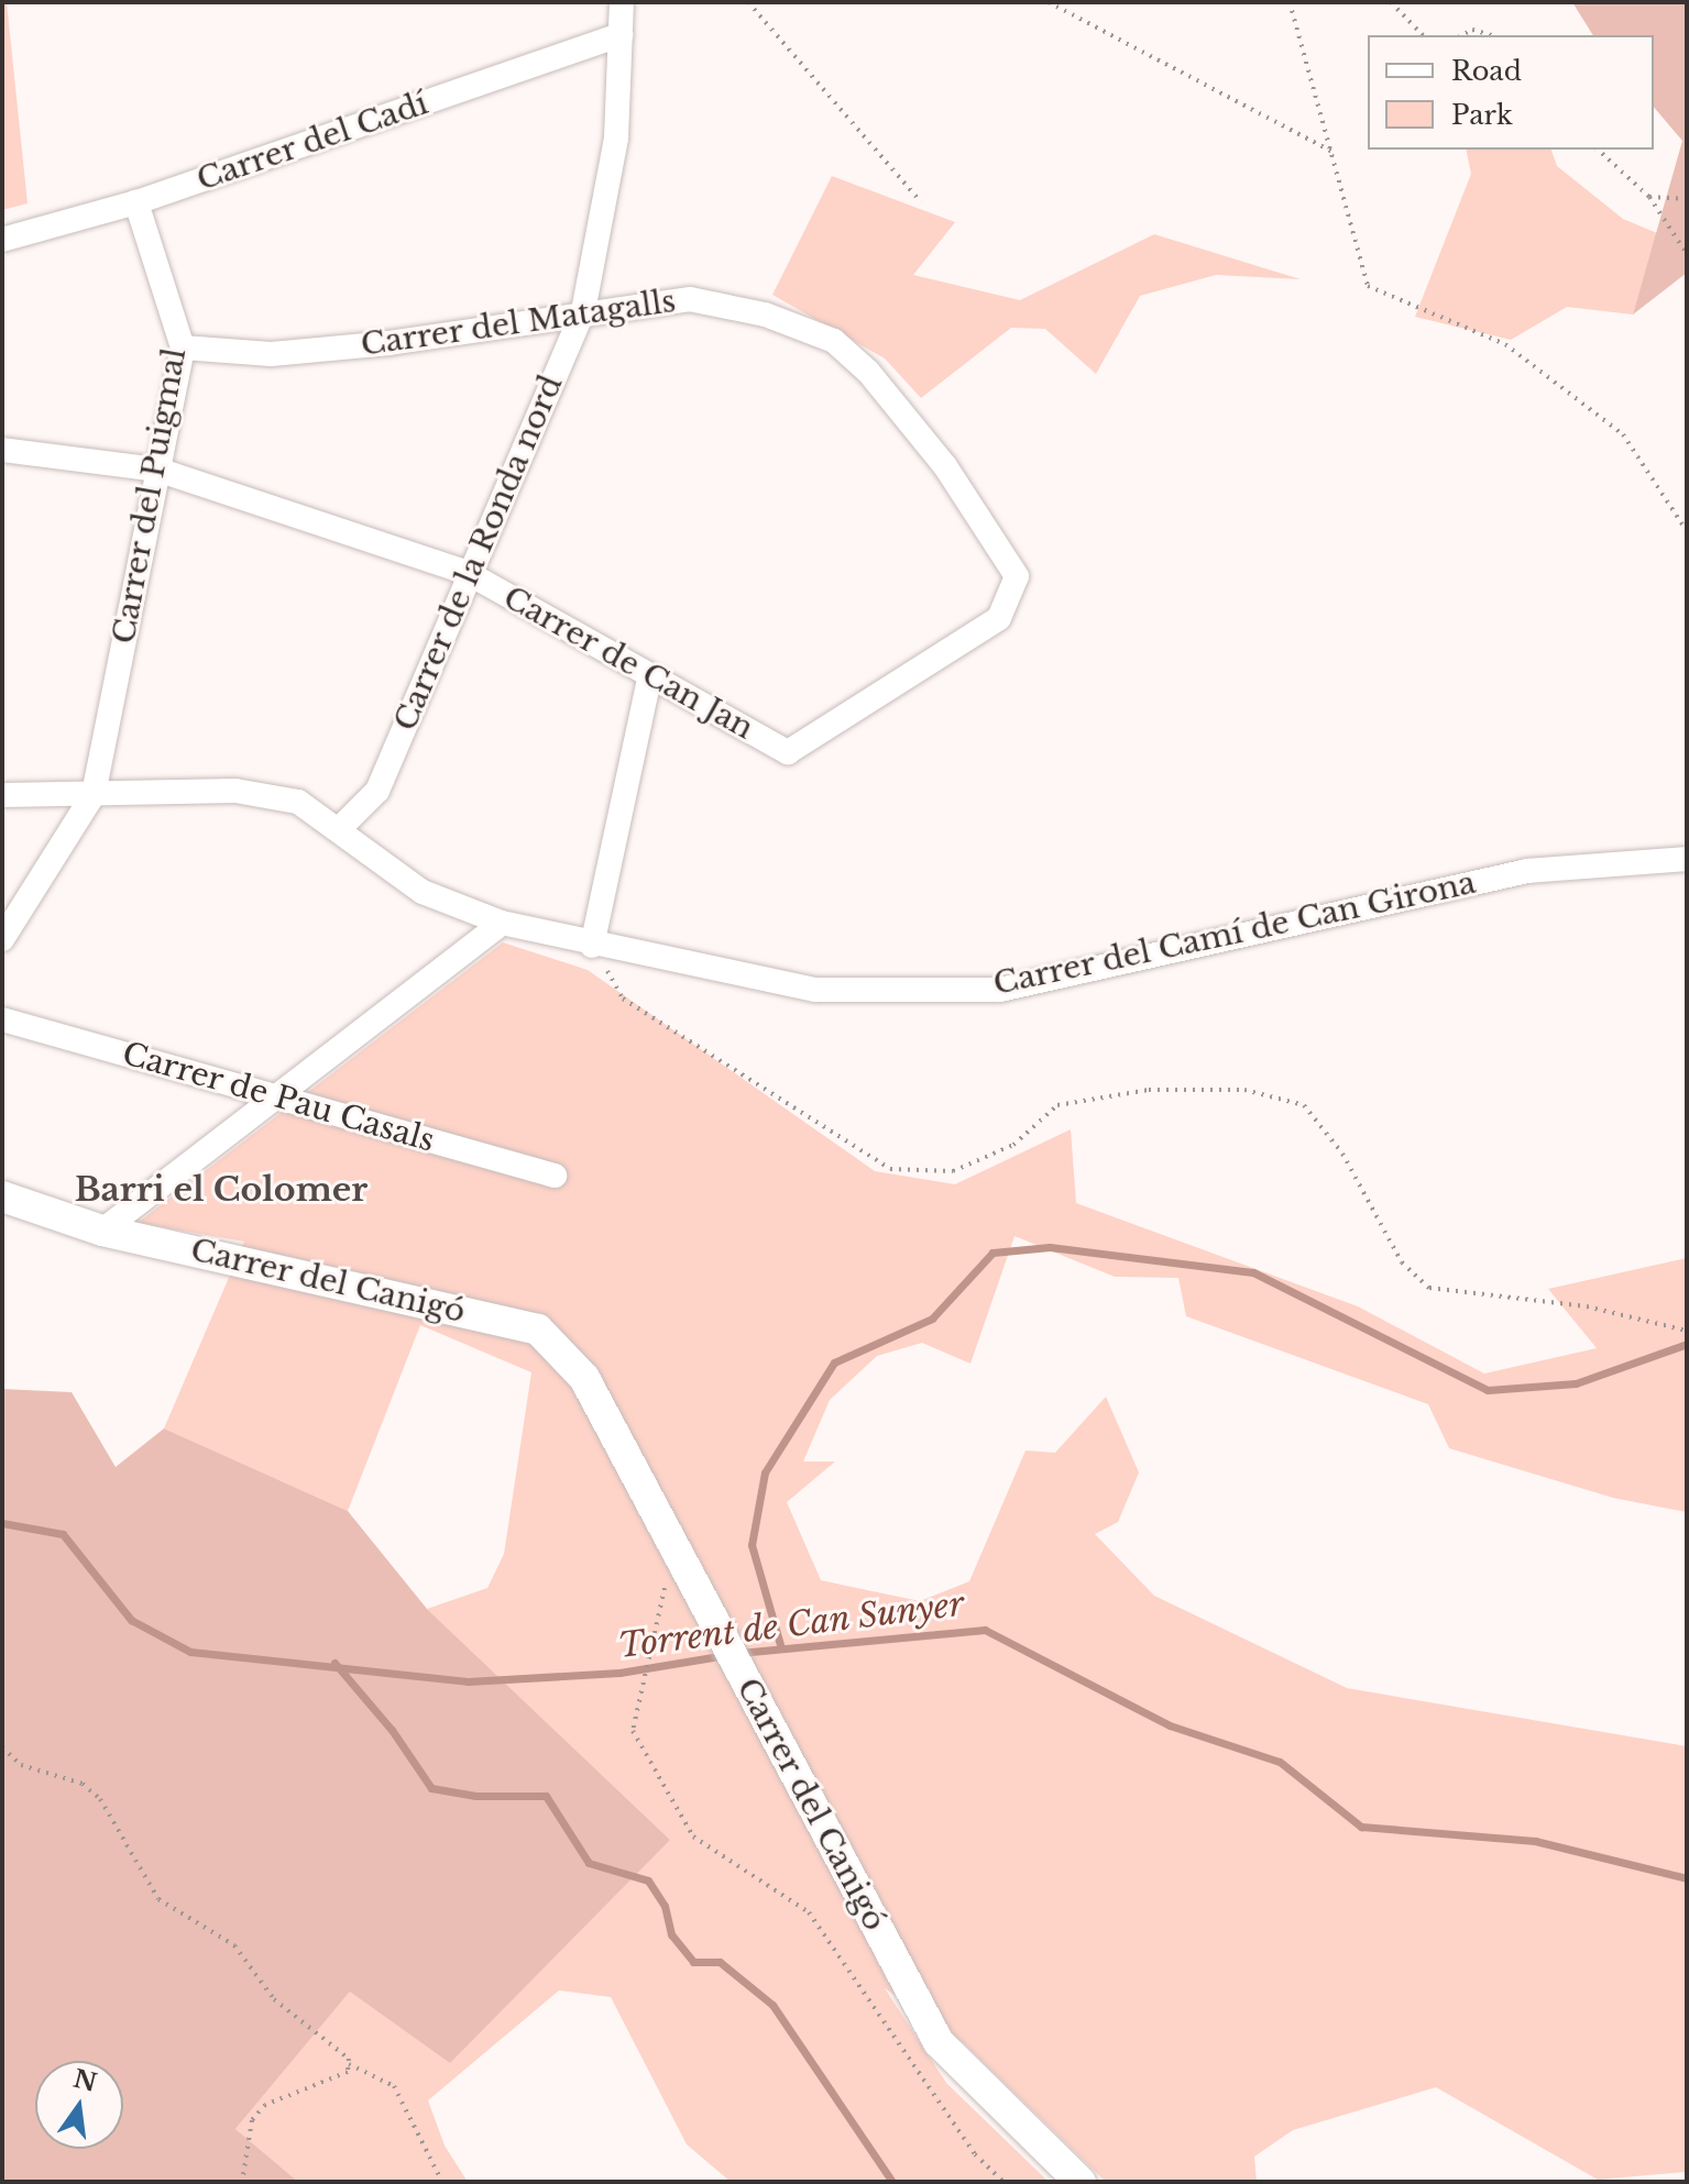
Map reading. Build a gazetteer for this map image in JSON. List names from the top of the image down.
{
  "streets": {
    "street": [
      "Carrer del Cadí",
      "Carrer del Matagalls",
      "Carrer del Puigmal",
      "Carrer de la Ronda nord",
      "Carrer de Can Jan",
      "Carrer del Camí de Can Girona",
      "Carrer de Pau Casals",
      "Carrer del Canigó"
    ]
  },
  "crossings": [
    ["Carrer del Cadí", "Carrer del Puigmal"],
    ["Carrer del Cadí", "Carrer de la Ronda nord"],
    ["Carrer del Matagalls", "Carrer del Puigmal"],
    ["Carrer del Matagalls", "Carrer de la Ronda nord"],
    ["Carrer del Matagalls", "Carrer de Can Jan"],
    ["Carrer del Puigmal", "Carrer de Can Jan"],
    ["Carrer del Puigmal", "Carrer del Camí de Can Girona"],
    ["Carrer de la Ronda nord", "Carrer de Can Jan"],
    ["Carrer de la Ronda nord", "Carrer del Camí de Can Girona"]
  ],
  "districts": ["Barri el Colomer"],
  "water": ["Torrent de Can Sunyer"],
  "legend": ["Road", "Park"],
  "north": "top"
}
